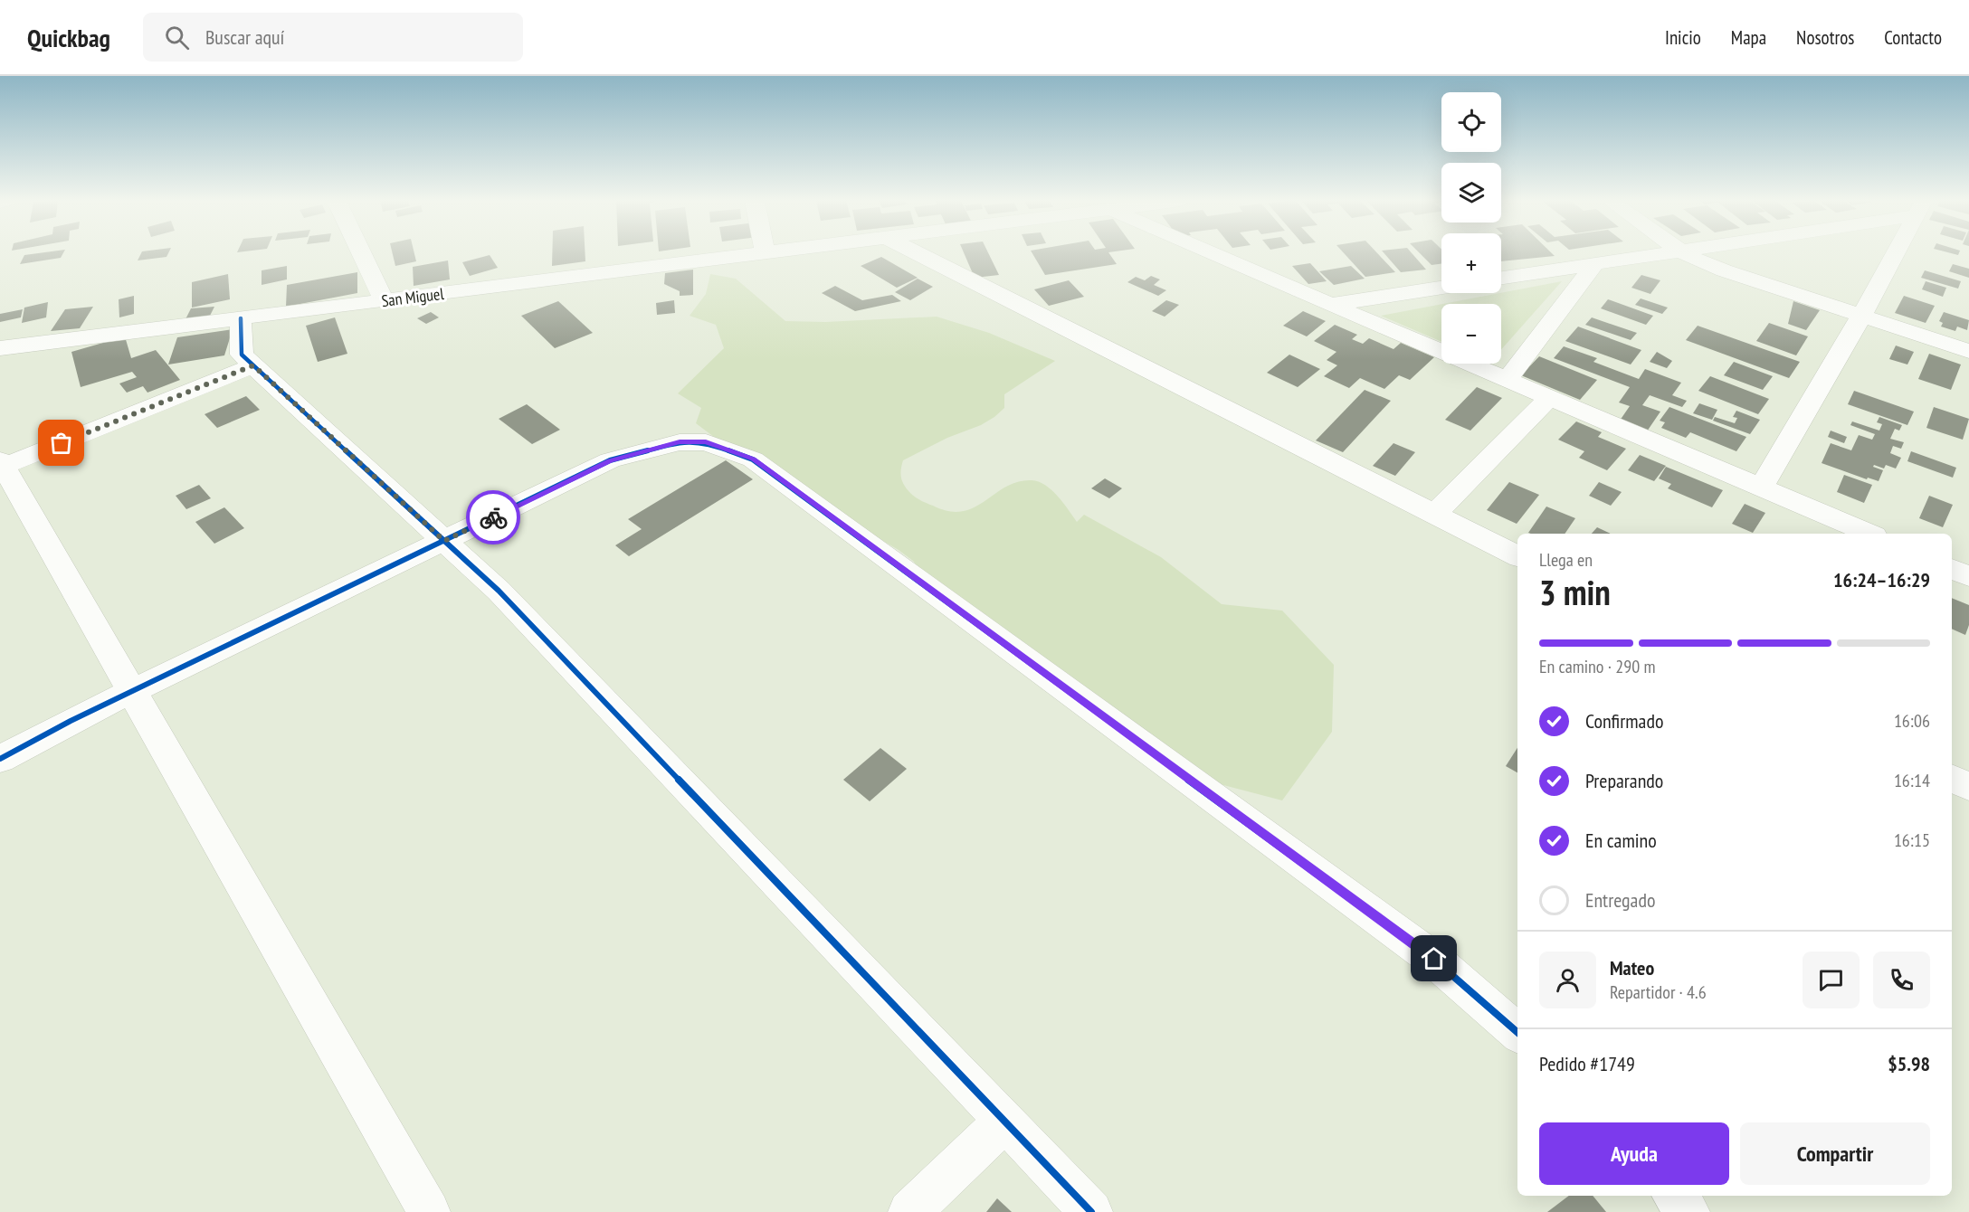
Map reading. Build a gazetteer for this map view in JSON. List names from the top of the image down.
{
  "streets": {
    "street": ["San Miguel"]
  },
  "page": {
    "header": "Quickbag",
    "search": "Buscar aquí",
    "nav": [
      "Inicio",
      "Mapa",
      "Nosotros",
      "Contacto"
    ],
    "map_buttons": ["+", "−"],
    "heading": ["3 min", "Llega en", "16:24–16:29"],
    "panel": [
      "Mateo",
      "Repartidor · 4.6",
      "Pedido #1749",
      "$5.98"
    ],
    "bar": "En camino · 290 m",
    "list": [
      ["Confirmado", "16:06"],
      ["Preparando", "16:14"],
      ["En camino", "16:15"],
      "Entregado"
    ],
    "buttons": ["Ayuda", "Compartir"]
  }
}
